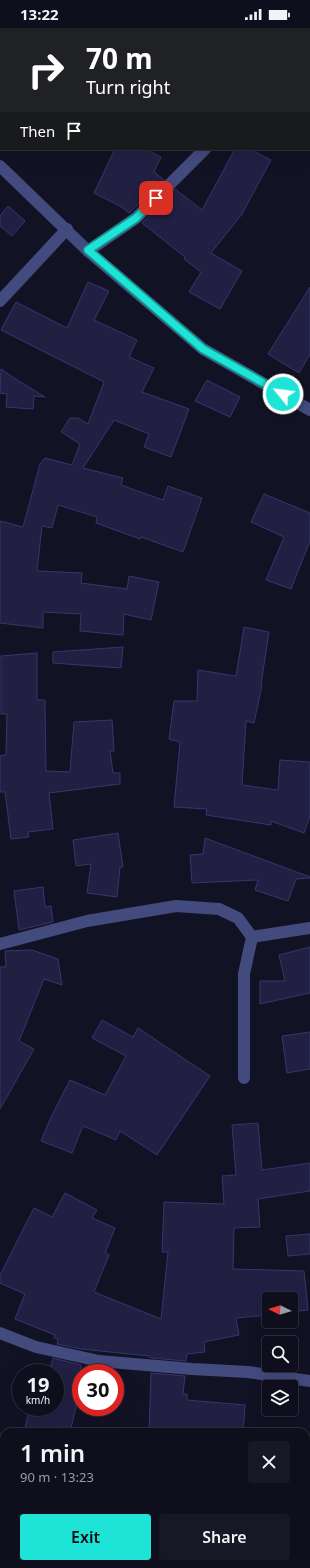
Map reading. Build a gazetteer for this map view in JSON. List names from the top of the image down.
{
  "north": "left",
  "page": {
    "status": "13:22",
    "turn": ["70 m", "Turn right"],
    "then": "Then",
    "speed": "19 km/h",
    "limit": "30",
    "heading": ["1 min", "90 m · 13:23"],
    "buttons": ["Exit", "Share"]
  }
}
